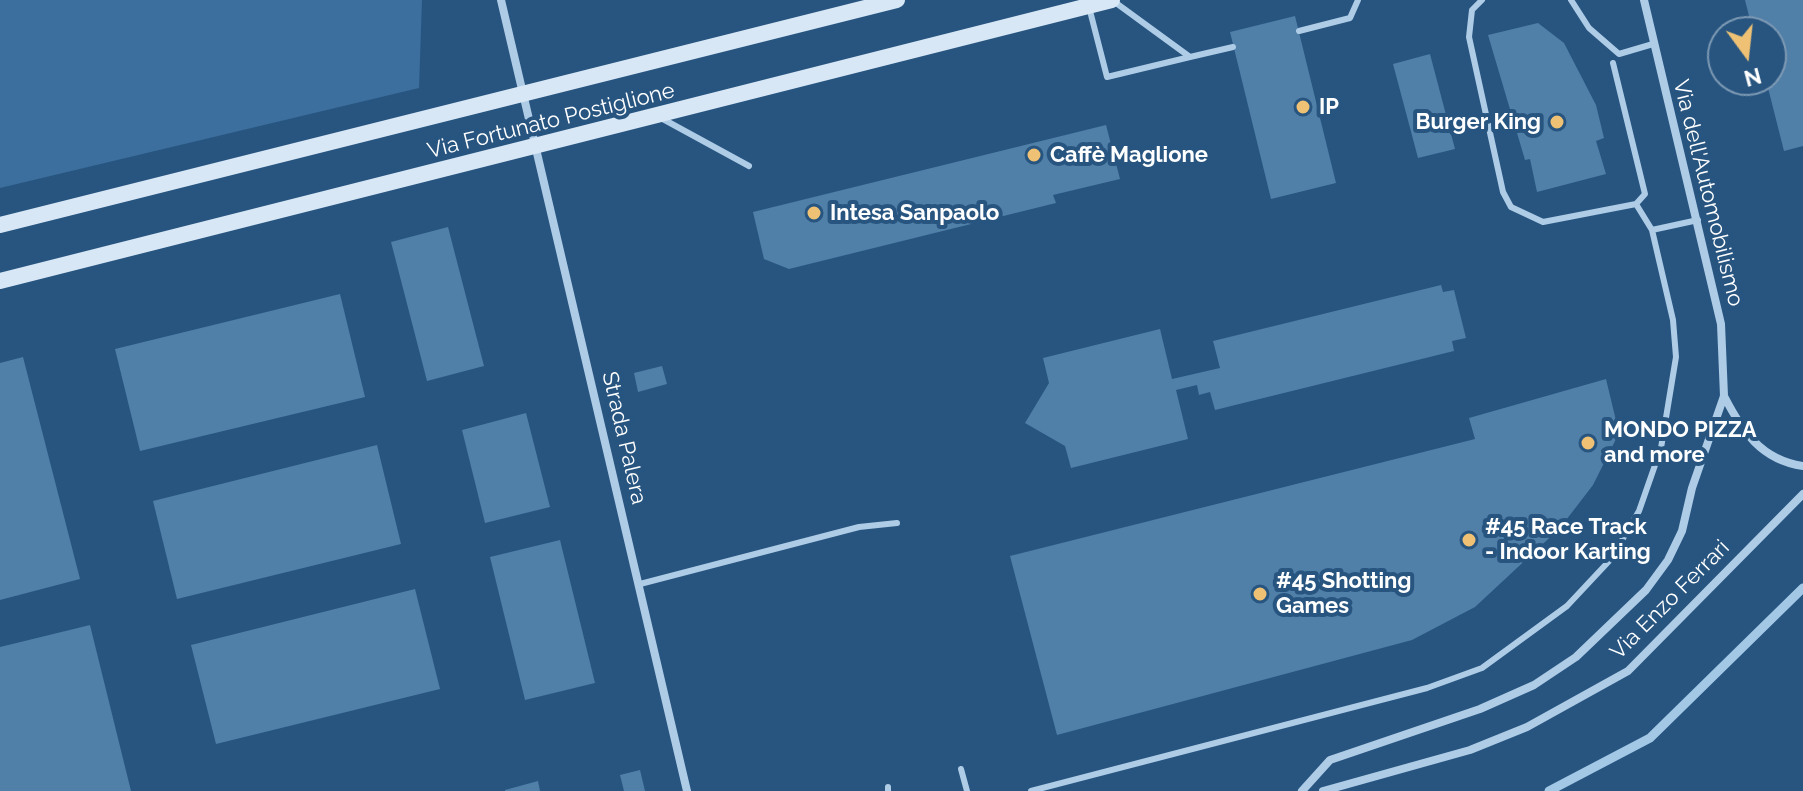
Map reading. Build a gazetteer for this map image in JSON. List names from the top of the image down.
{
  "streets": {
    "street": [
      "Via Fortunato Postiglione",
      "Via dell'Automobilismo",
      "Strada Palera",
      "Via Enzo Ferrari"
    ]
  },
  "crossings": [
    ["Via Fortunato Postiglione", "Strada Palera"]
  ],
  "places": [
    "IP",
    "Burger King",
    "Caffè Maglione",
    "Intesa Sanpaolo",
    "MONDO PIZZA and more",
    "#45 Race Track - Indoor Karting",
    "#45 Shotting Games"
  ],
  "north": "bottom"
}
